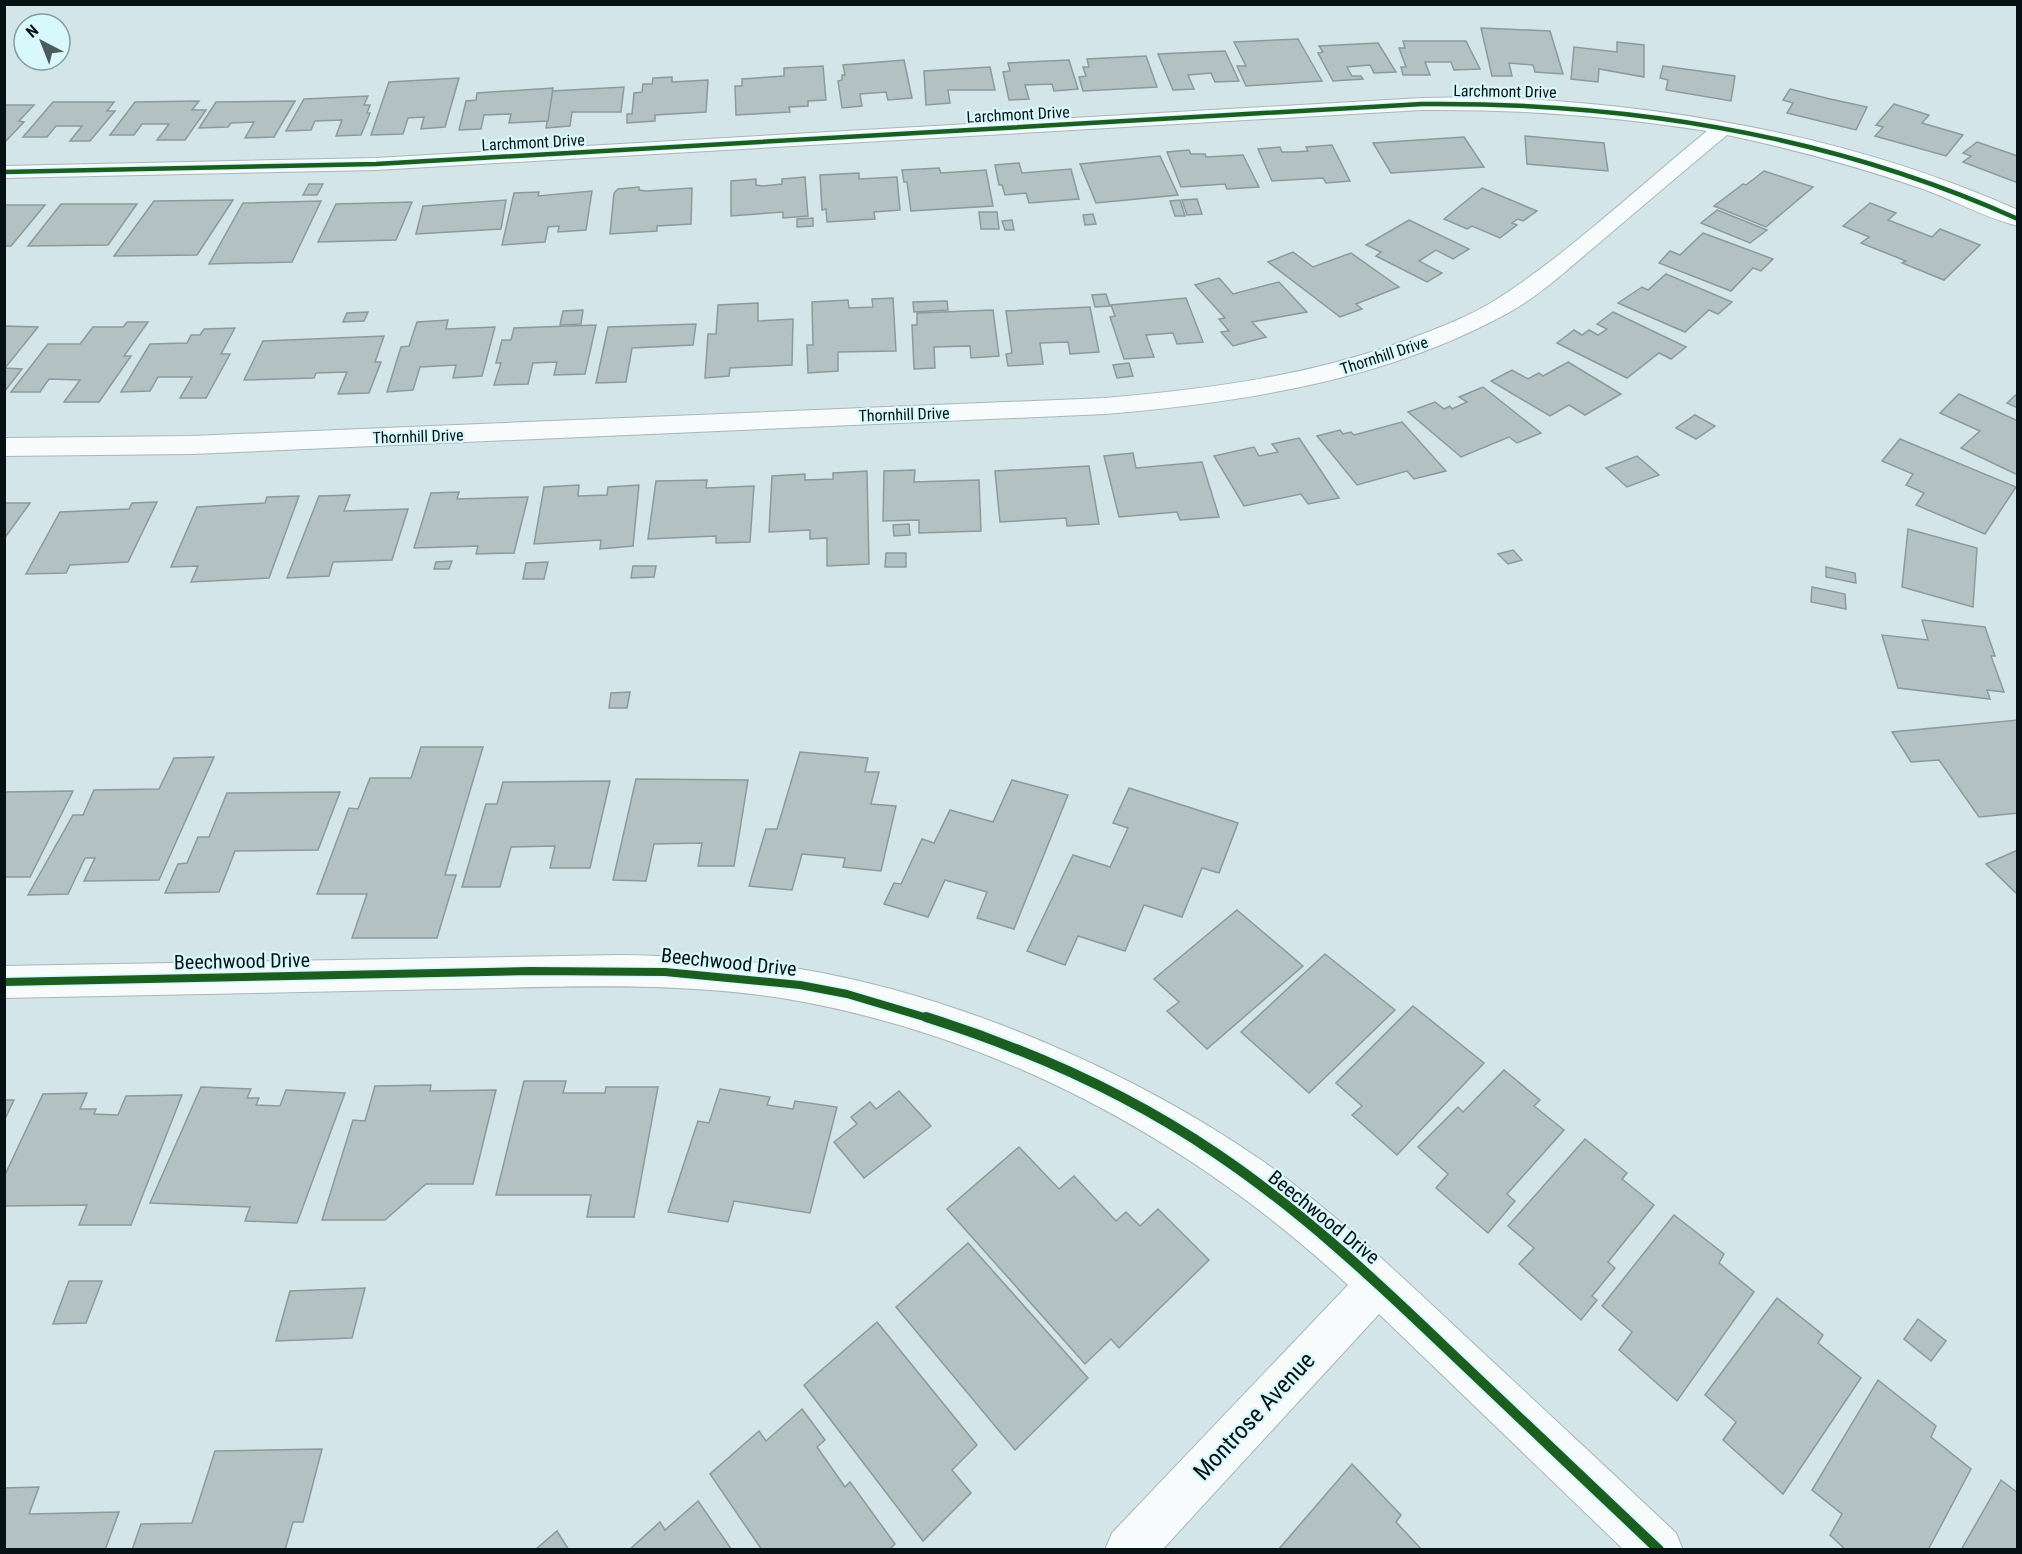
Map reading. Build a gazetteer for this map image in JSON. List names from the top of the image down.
{
  "streets": {
    "street": [
      "Larchmont Drive",
      "Thornhill Drive",
      "Beechwood Drive",
      "Montrose Avenue"
    ]
  },
  "crossings": [
    ["Larchmont Drive", "Thornhill Drive"],
    ["Beechwood Drive", "Montrose Avenue"]
  ],
  "north": "top left"
}
